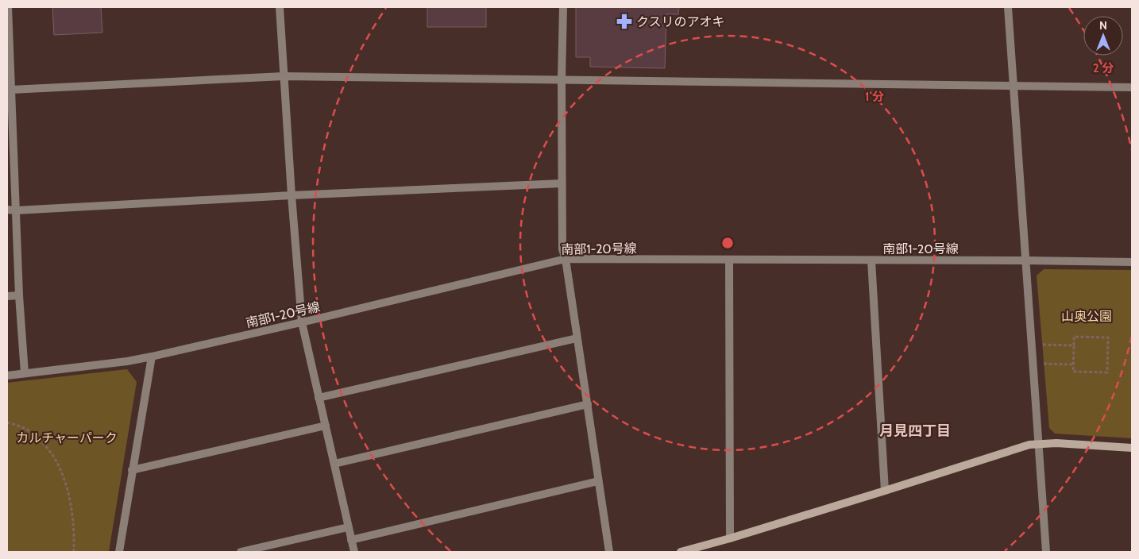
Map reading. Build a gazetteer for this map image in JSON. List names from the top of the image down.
{
  "streets": {
    "street": ["南部1-20号線"]
  },
  "districts": ["月見四丁目"],
  "parks": ["山奥公園", "カルチャーパーク"],
  "places": {
    "pharmacy": ["クスリのアオキ"]
  },
  "north": "top",
  "rings": ["2 分", "1 分"]
}
